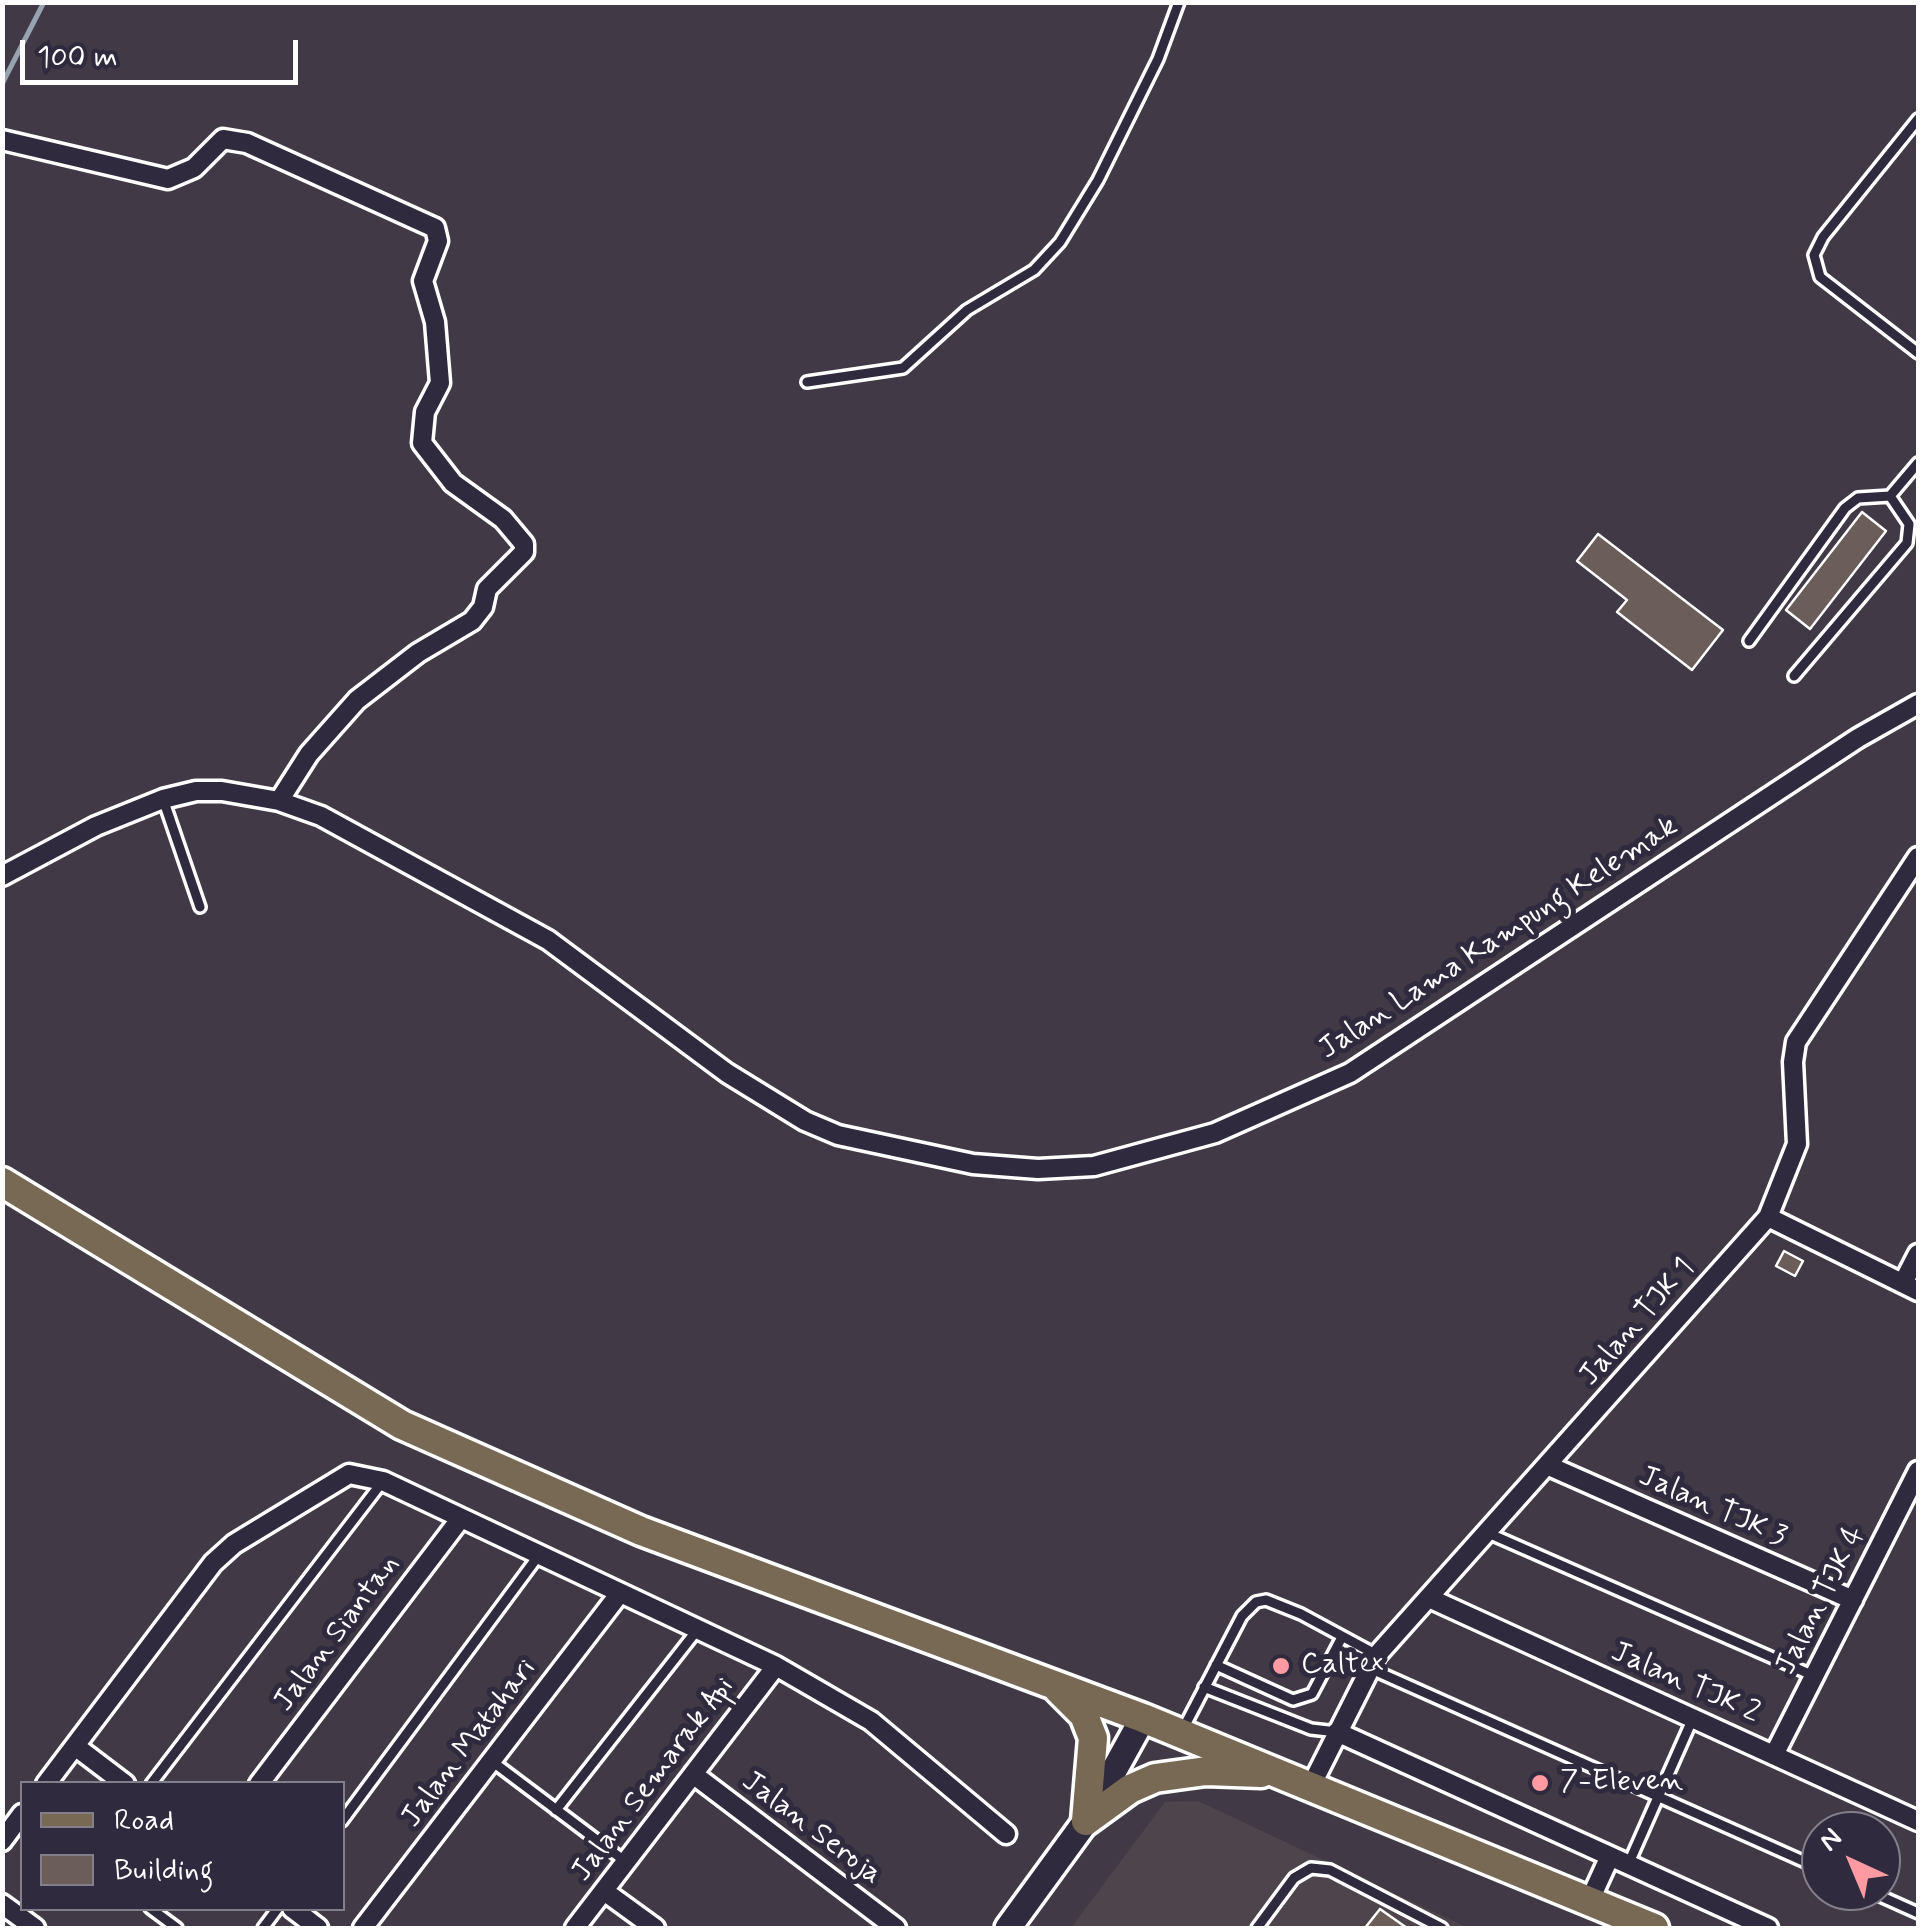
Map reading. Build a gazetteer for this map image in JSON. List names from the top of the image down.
{
  "streets": {
    "street": [
      "Jalan Lama Kampung Kelemak",
      "Jalan TJK 1",
      "Jalan TJK 3",
      "Jalan TJK 4",
      "Jalan Siantan",
      "Jalan TJK 2",
      "Jalan Matahari",
      "Jalan Semarak Api",
      "Jalan Seroja"
    ]
  },
  "crossings": [
    ["Jalan TJK 1", "Jalan TJK 3"],
    ["Jalan TJK 1", "Jalan TJK 2"],
    ["Jalan TJK 3", "Jalan TJK 4"],
    ["Jalan TJK 4", "Jalan TJK 2"],
    ["Jalan Semarak Api", "Jalan Seroja"]
  ],
  "places": ["Caltex", "7-Eleven"],
  "legend": ["Road", "Building"],
  "scale_bar": "100 m",
  "north": "top left"
}
